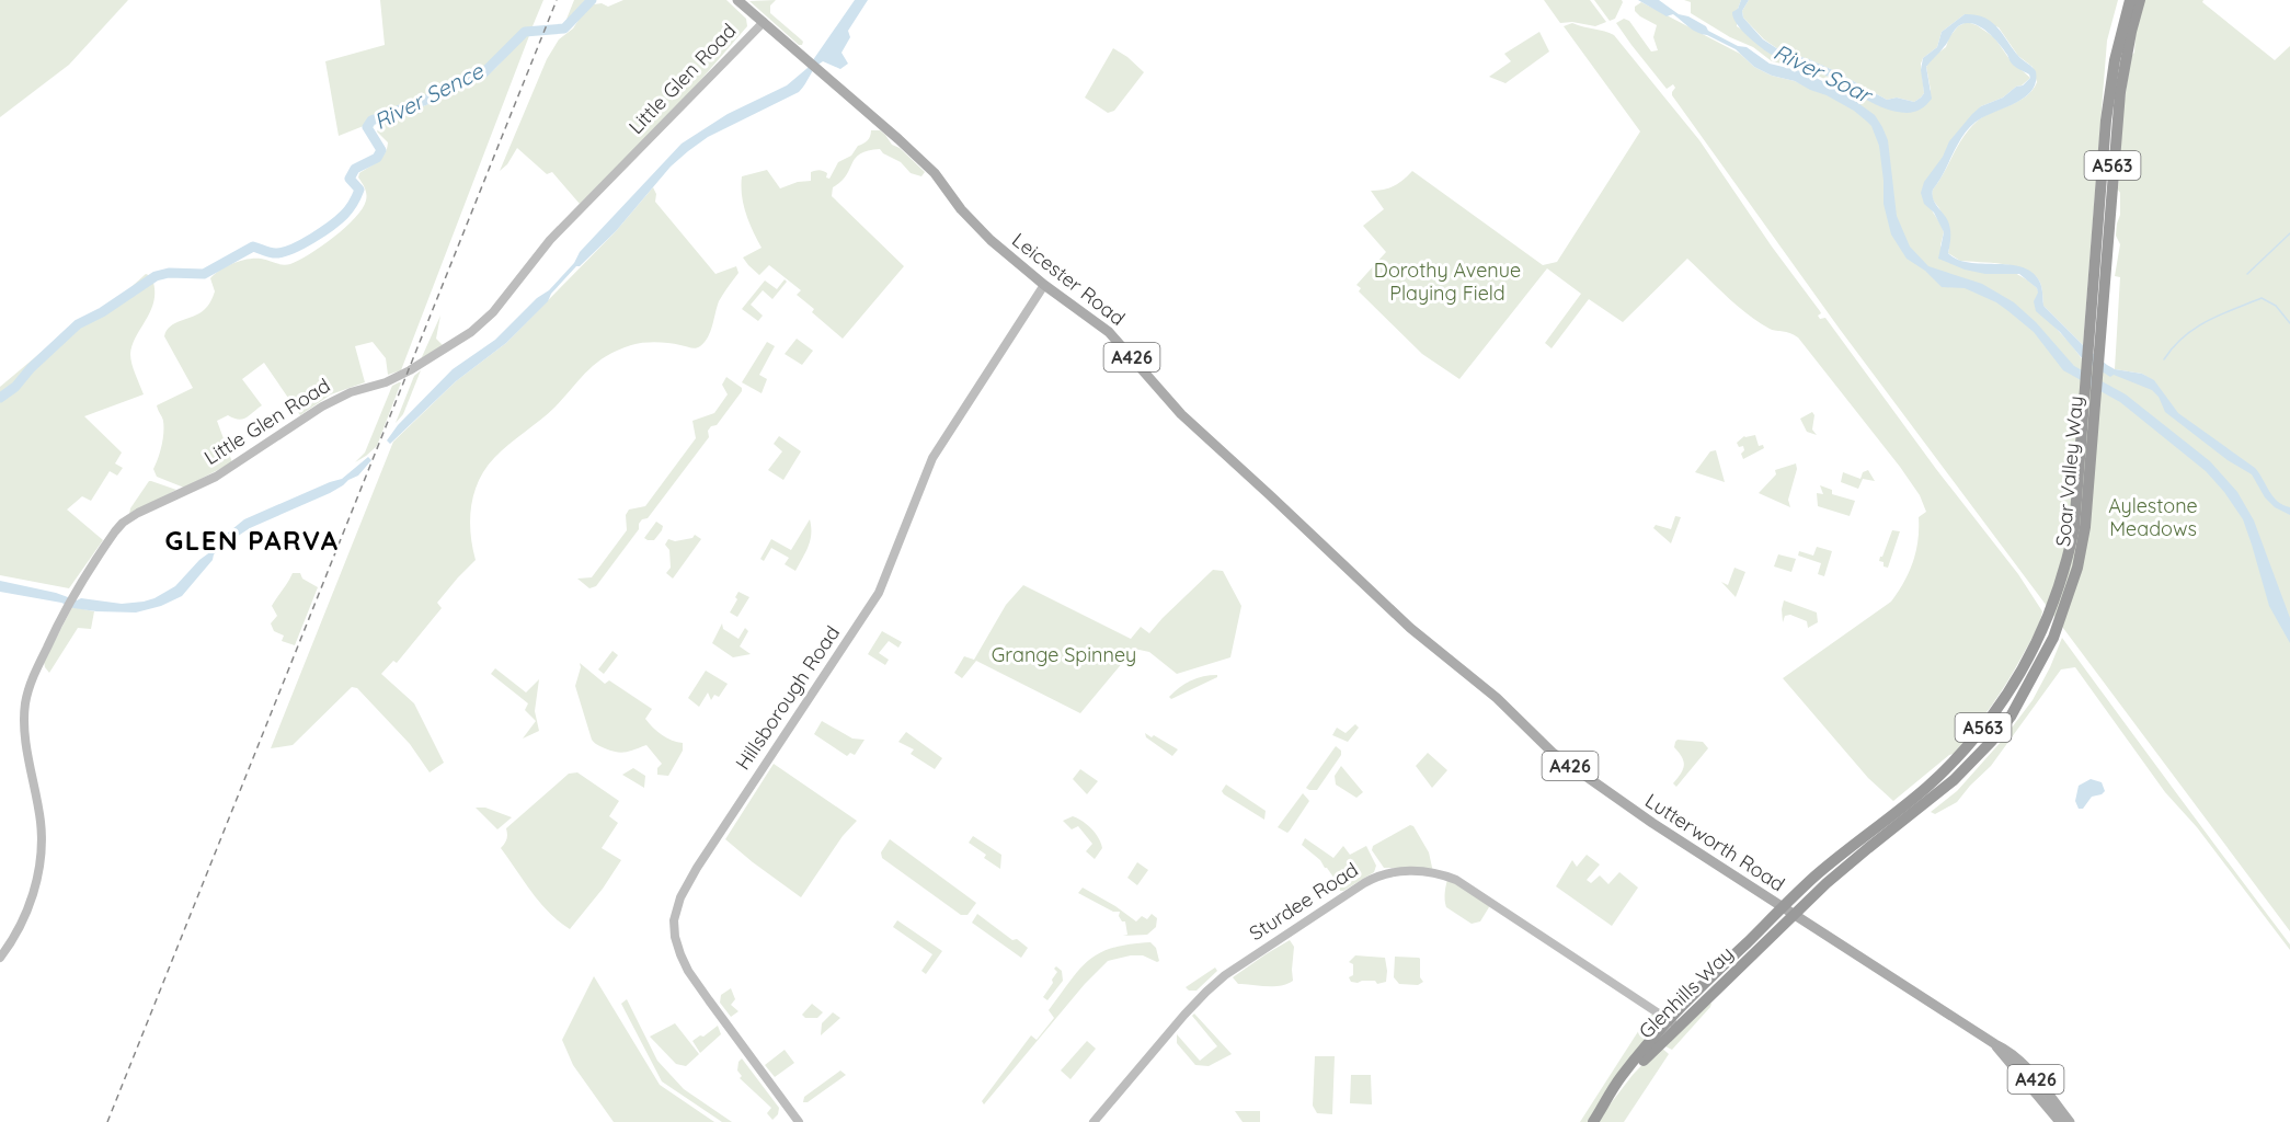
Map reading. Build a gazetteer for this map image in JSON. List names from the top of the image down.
{
  "streets": {
    "highway": ["A563", "Soar Valley Way", "Glenhills Way"],
    "main road": ["Leicester Road", "A426", "Lutterworth Road"],
    "street": ["Little Glen Road", "Hillsborough Road", "Sturdee Road"]
  },
  "crossings": [
    ["Little Glen Road", "Leicester Road"],
    ["Little Glen Road", "A426"],
    ["Leicester Road", "A426"],
    ["Leicester Road", "Hillsborough Road"],
    ["Leicester Road", "Lutterworth Road"],
    ["Soar Valley Way", "Lutterworth Road"],
    ["Soar Valley Way", "Glenhills Way"],
    ["Lutterworth Road", "Glenhills Way"],
    ["Sturdee Road", "Glenhills Way"]
  ],
  "districts": ["GLEN PARVA"],
  "water": ["River Soar", "River Sence"],
  "parks": ["Dorothy Avenue Playing Field", "Aylestone Meadows", "Grange Spinney"]
}
